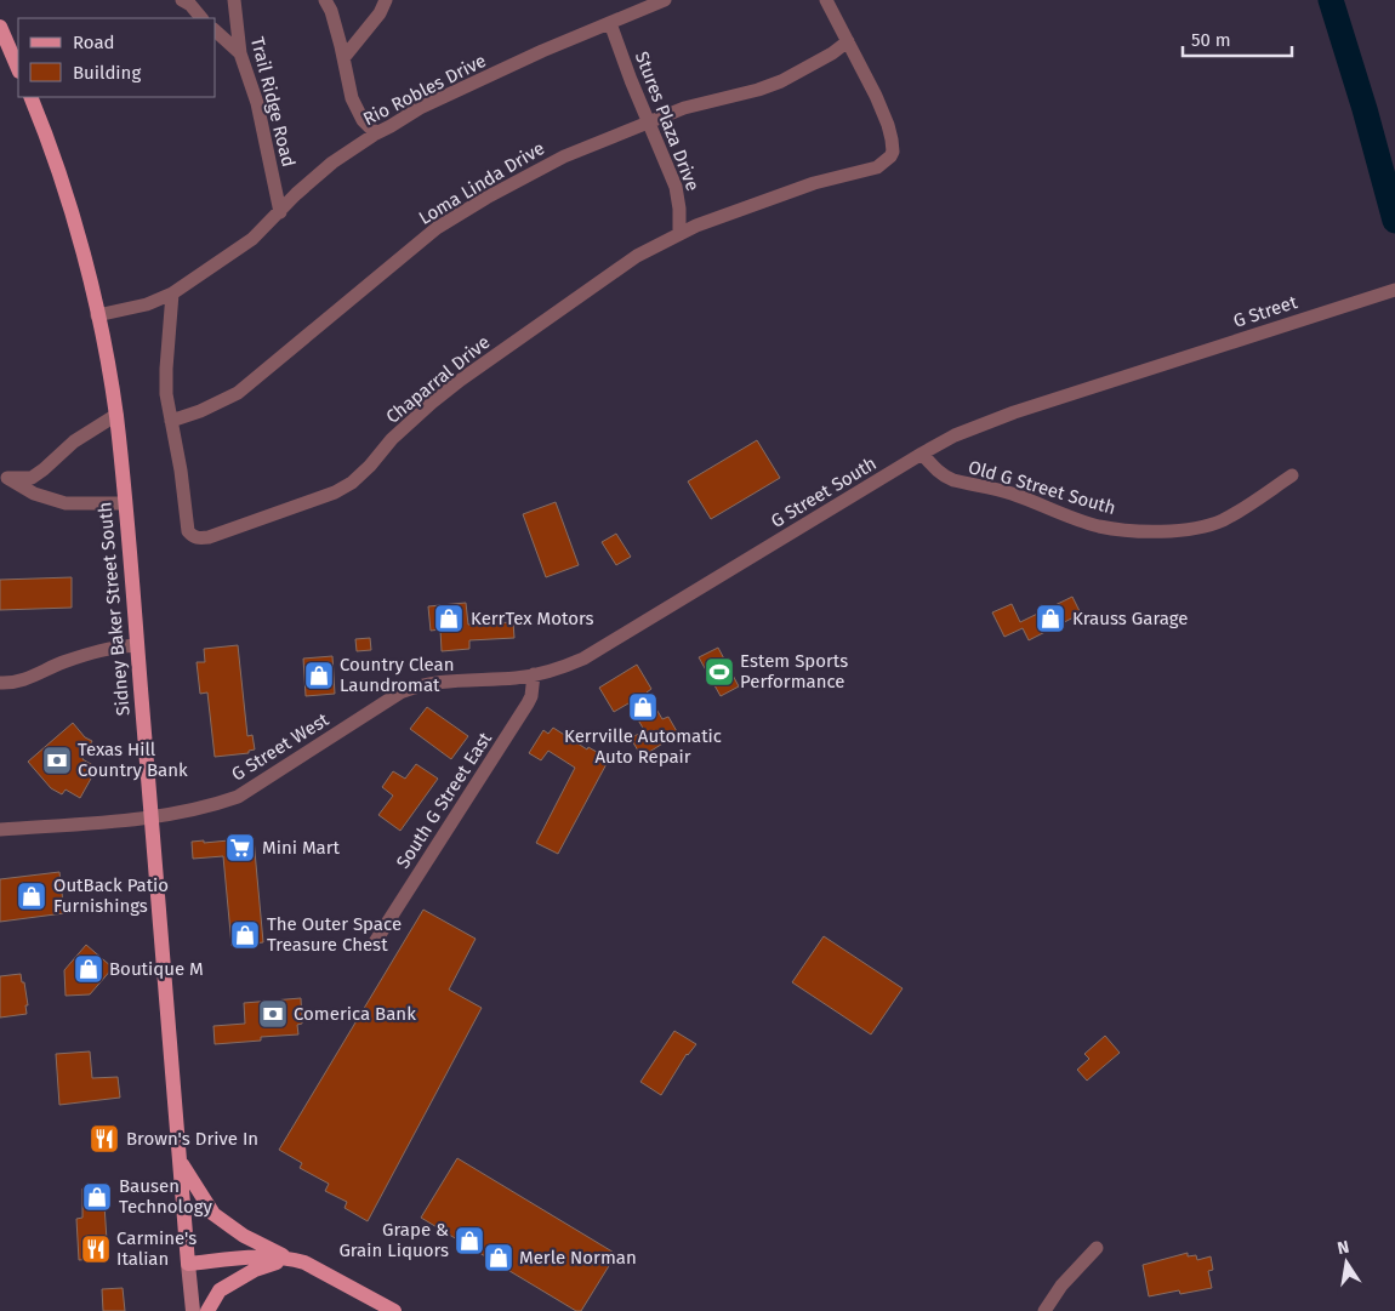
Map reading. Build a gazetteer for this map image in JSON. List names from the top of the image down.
{
  "streets": {
    "main road": ["Sidney Baker Street South"],
    "street": [
      "Rio Robles Drive",
      "Trail Ridge Road",
      "Stures Plaza Drive",
      "Loma Linda Drive",
      "G Street",
      "Chaparral Drive",
      "Old G Street South",
      "G Street South",
      "G Street West",
      "South G Street East"
    ]
  },
  "crossings": [
    ["Rio Robles Drive", "Trail Ridge Road"],
    ["Rio Robles Drive", "Stures Plaza Drive"],
    ["Rio Robles Drive", "Chaparral Drive"],
    ["Rio Robles Drive", "Sidney Baker Street South"],
    ["Stures Plaza Drive", "Loma Linda Drive"],
    ["Stures Plaza Drive", "Chaparral Drive"],
    ["Loma Linda Drive", "Chaparral Drive"],
    ["G Street", "G Street South"],
    ["Old G Street South", "G Street South"],
    ["G Street South", "G Street West"],
    ["G Street South", "South G Street East"],
    ["Sidney Baker Street South", "G Street West"],
    ["G Street West", "South G Street East"]
  ],
  "places": {
    "shop": [
      "KerrTex Motors",
      "Krauss Garage",
      "Country Clean Laundromat",
      "Kerrville Automatic Auto Repair",
      "OutBack Patio Furnishings",
      "The Outer Space Treasure Chest",
      "Boutique M",
      "Bausen Technology",
      "Grape & Grain Liquors",
      "Merle Norman"
    ],
    "sports": ["Estem Sports Performance"],
    "bank": ["Texas Hill Country Bank", "Comerica Bank"],
    "supermarket": ["Mini Mart"],
    "restaurant": ["Brown's Drive In", "Carmine's Italian"]
  },
  "legend": ["Road", "Building"],
  "scale_bar": "50 m",
  "north": "top"
}
